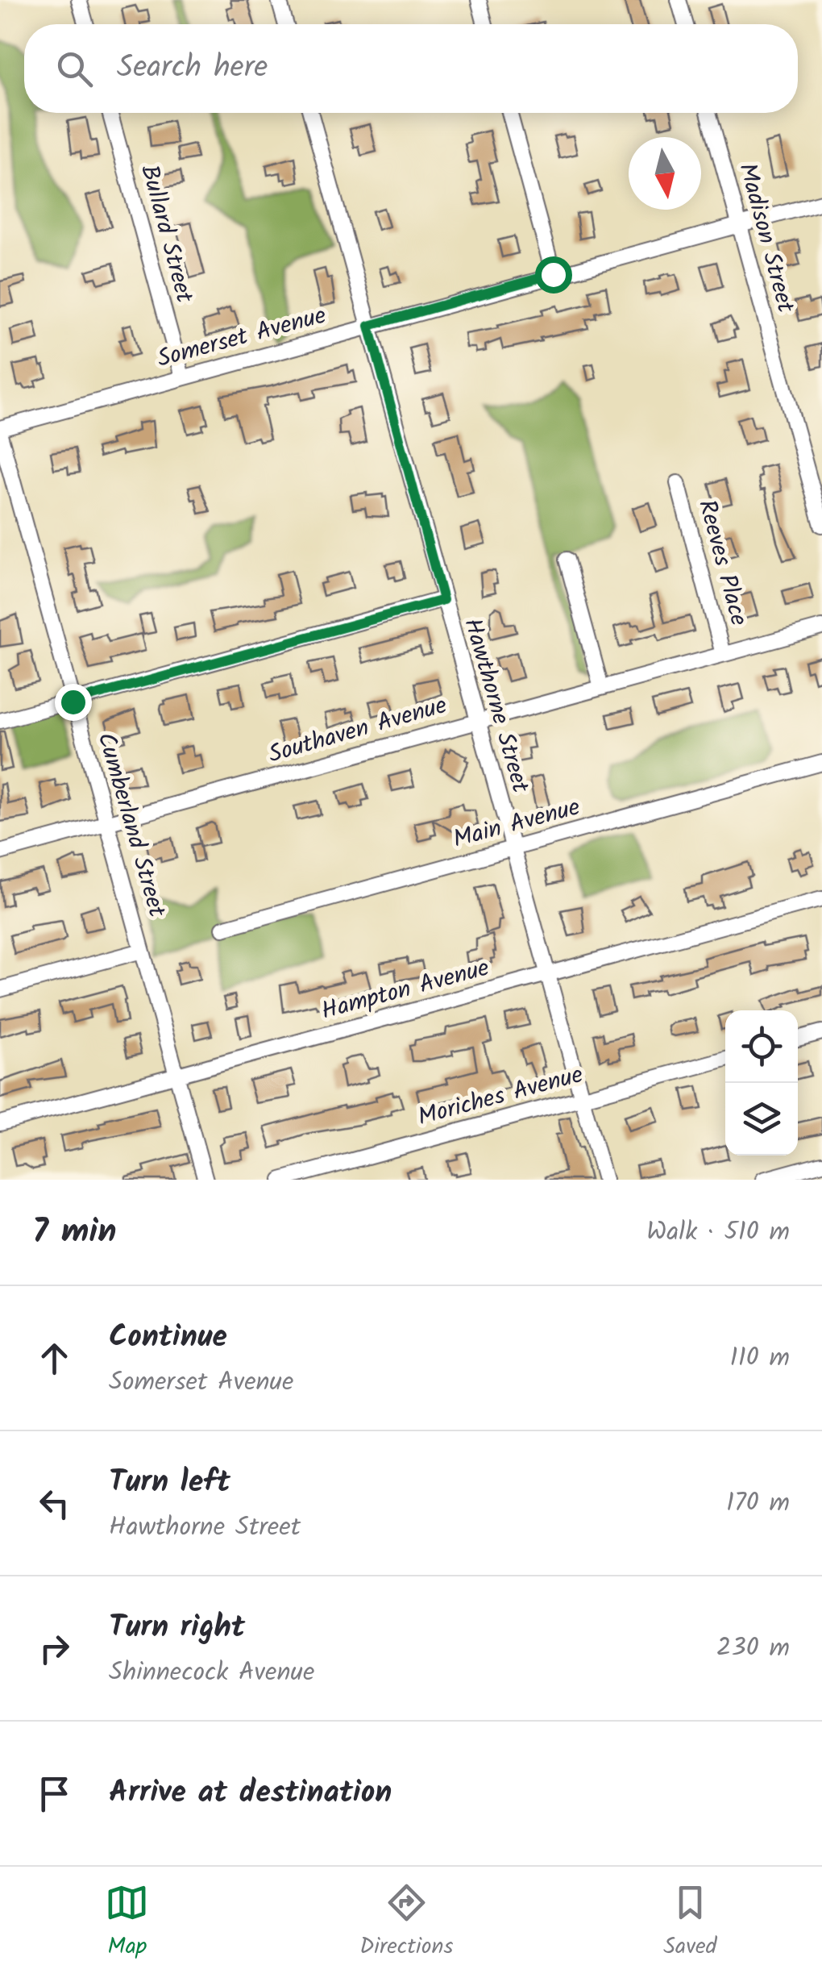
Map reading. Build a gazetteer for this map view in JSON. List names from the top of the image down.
{
  "streets": {
    "street": [
      "Bullard Street",
      "Madison Street",
      "Somerset Avenue",
      "Reeves Place",
      "Hawthorne Street",
      "Southaven Avenue",
      "Main Avenue",
      "Cumberland Street",
      "Hampton Avenue",
      "Moriches Avenue"
    ]
  },
  "crossings": [
    ["Bullard Street", "Somerset Avenue"],
    ["Madison Street", "Somerset Avenue"],
    ["Somerset Avenue", "Hawthorne Street"],
    ["Reeves Place", "Southaven Avenue"],
    ["Hawthorne Street", "Southaven Avenue"],
    ["Hawthorne Street", "Main Avenue"],
    ["Hawthorne Street", "Hampton Avenue"],
    ["Hawthorne Street", "Moriches Avenue"],
    ["Southaven Avenue", "Cumberland Street"],
    ["Cumberland Street", "Hampton Avenue"]
  ],
  "north": "bottom",
  "page": {
    "search": "Search here",
    "heading": ["7 min", "Walk · 510 m"],
    "list": [
      ["Continue", "Somerset Avenue", "110 m"],
      ["Turn left", "Hawthorne Street", "170 m"],
      ["Turn right", "Shinnecock Avenue", "230 m"],
      "Arrive at destination"
    ],
    "nav": ["Map", "Directions", "Saved"]
  }
}
